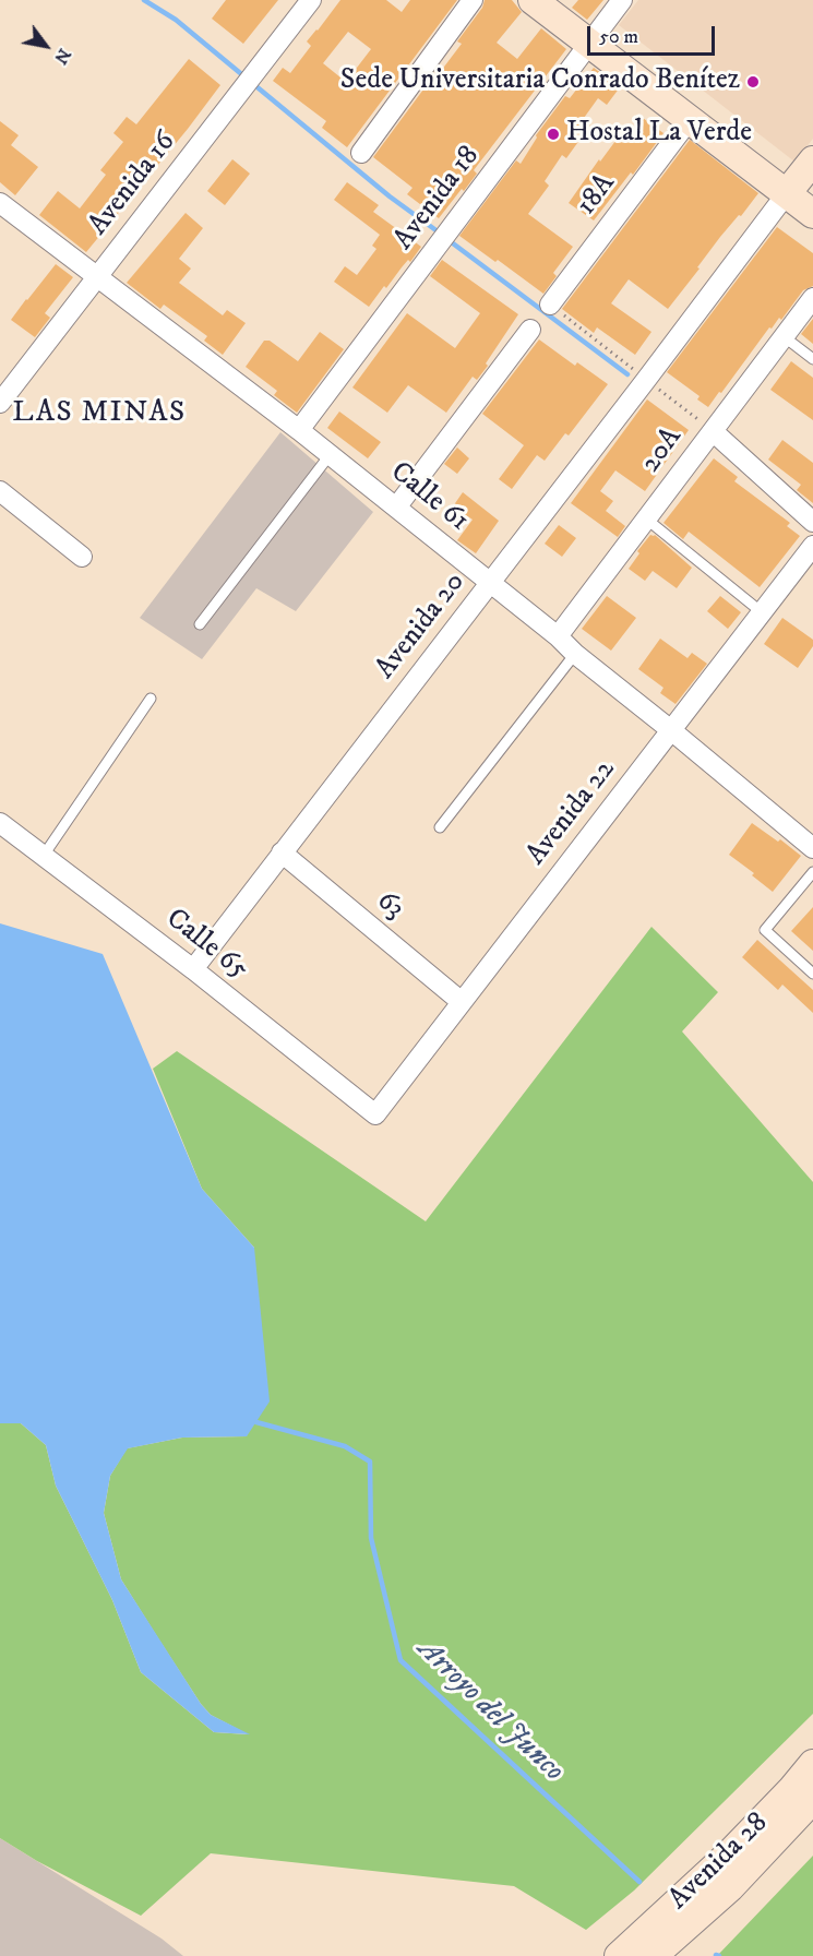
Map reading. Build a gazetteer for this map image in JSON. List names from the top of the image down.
{
  "streets": {
    "main road": ["Avenida 28"],
    "street": [
      "Avenida 16",
      "18A",
      "Avenida 18",
      "20A",
      "Calle 61",
      "Avenida 20",
      "Avenida 22",
      "63",
      "Calle 65"
    ]
  },
  "crossings": [
    ["Avenida 16", "Calle 61"],
    ["Avenida 18", "Calle 61"],
    ["20A", "Calle 61"],
    ["Calle 61", "Avenida 20"],
    ["Calle 61", "Avenida 22"],
    ["Avenida 20", "63"],
    ["Avenida 20", "Calle 65"],
    ["Avenida 22", "63"],
    ["Avenida 22", "Calle 65"]
  ],
  "districts": ["LAS MINAS"],
  "water": ["Arroyo del Junco"],
  "places": ["Sede Universitaria Conrado Benítez", "Hostal La Verde"],
  "scale_bar": "50 m",
  "north": "bottom right"
}
